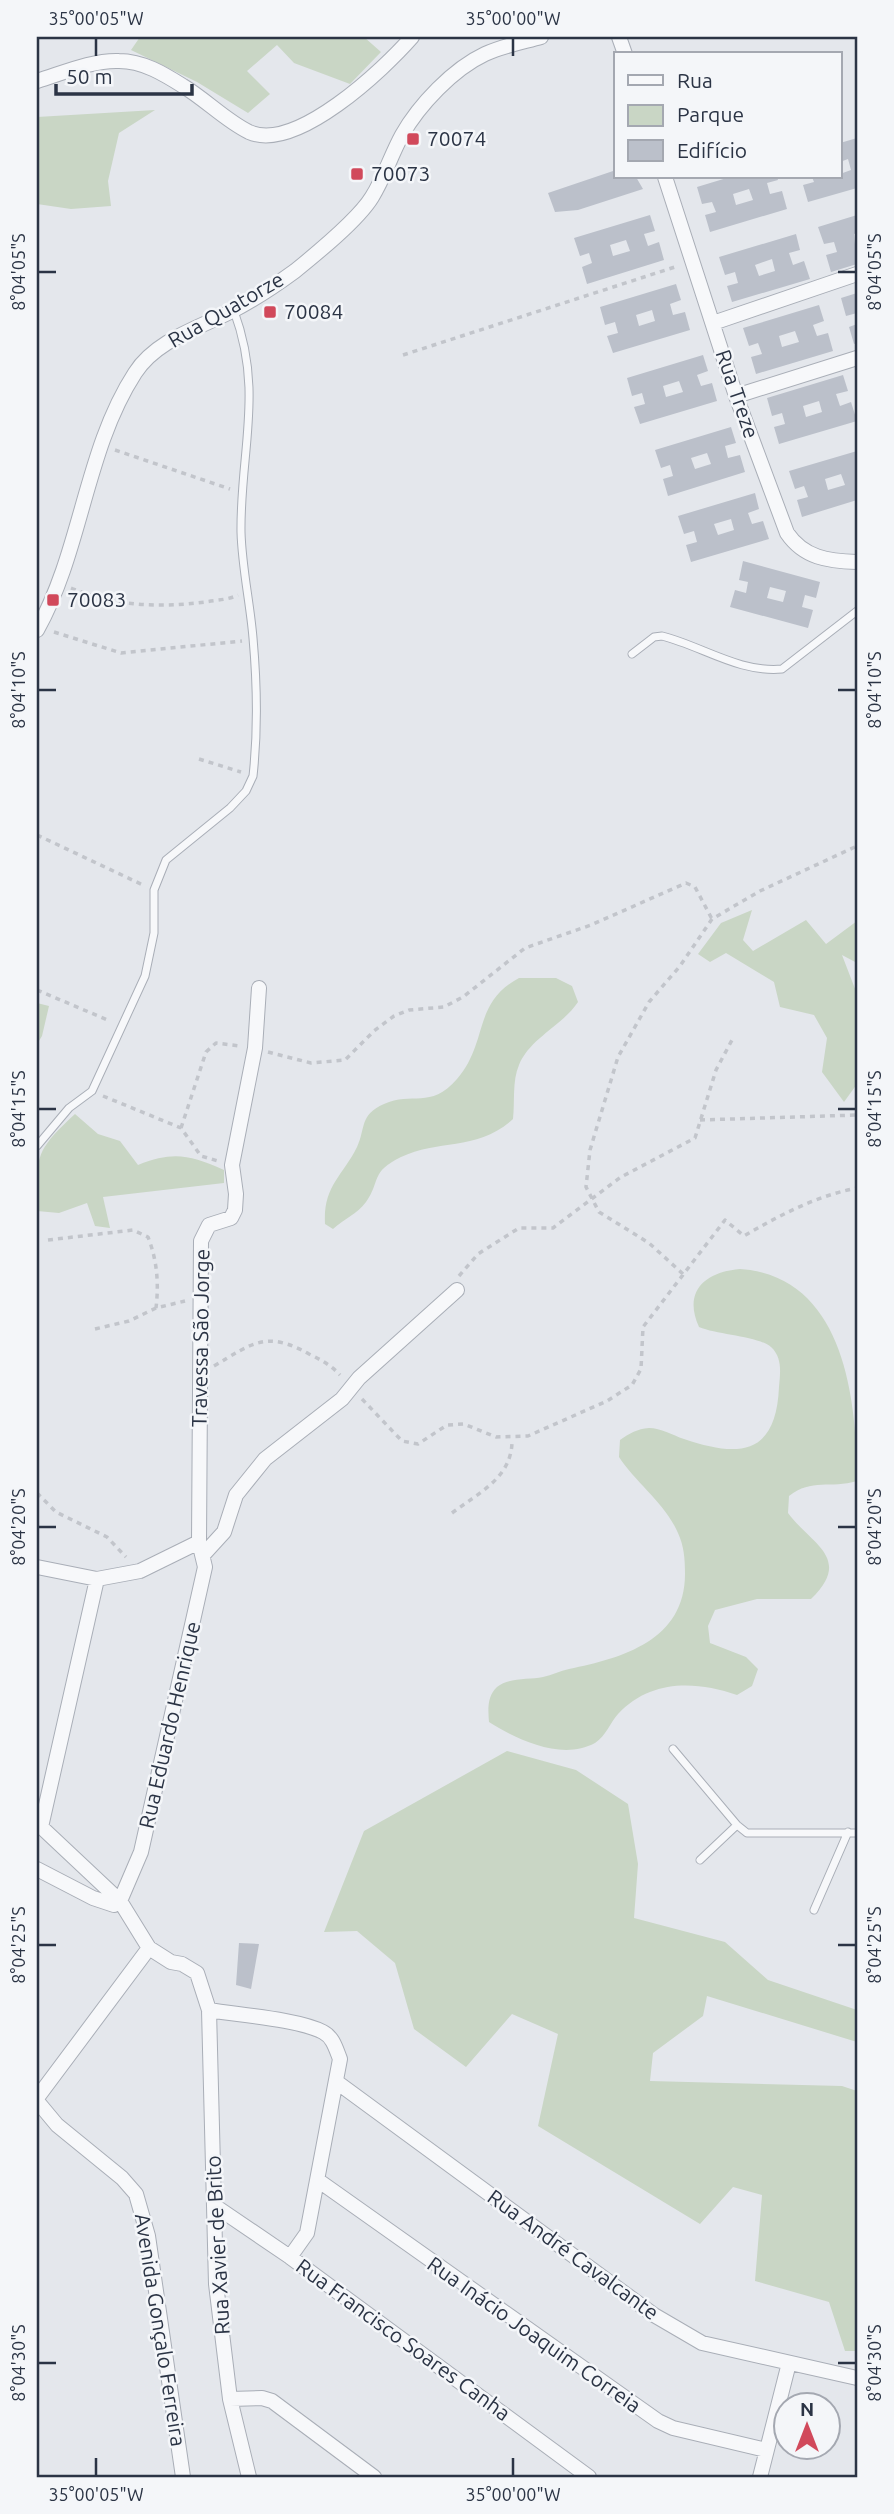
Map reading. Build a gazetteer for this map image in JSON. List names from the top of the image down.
{
  "streets": {
    "street": [
      "Rua Quatorze",
      "Rua Treze",
      "Travessa São Jorge",
      "Rua Eduardo Henrique",
      "Rua Xavier de Brito",
      "Rua André Cavalcante",
      "Avenida Gonçalo Ferreira",
      "Rua Inácio Joaquim Correia",
      "Rua Francisco Soares Canha"
    ]
  },
  "crossings": [
    ["Travessa São Jorge", "Rua Eduardo Henrique"],
    ["Rua Xavier de Brito", "Rua Francisco Soares Canha"]
  ],
  "places": {
    "transit": [
      "70074",
      "70073",
      "70084",
      "70083"
    ]
  },
  "legend": ["Rua", "Parque", "Edifício"],
  "scale_bar": "50 m",
  "north": "top",
  "coordinates": [
    "35°00'05\"W",
    "35°00'00\"W",
    "8°04'05\"S",
    "8°04'10\"S",
    "8°04'15\"S",
    "8°04'20\"S",
    "8°04'25\"S",
    "8°04'30\"S"
  ]
}
